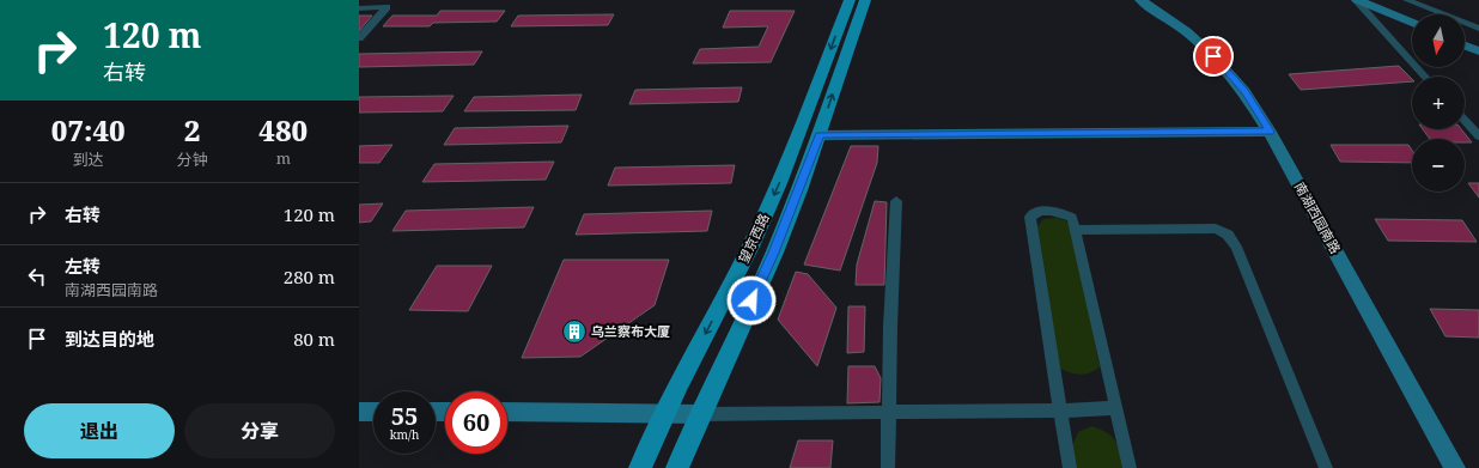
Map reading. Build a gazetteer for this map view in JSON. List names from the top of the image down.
{
  "streets": {
    "main road": ["望京西路"],
    "street": ["南湖西园南路"]
  },
  "places": {
    "building": ["乌兰察布大厦"]
  },
  "north": "bottom",
  "page": {
    "turn": ["120 m", "右转"],
    "map_buttons": ["+", "−"],
    "eta": [
      "07:40",
      "到达",
      "2",
      "分钟",
      "480",
      "m"
    ],
    "list": [
      {
        "name": "右转",
        "value": "120 m"
      },
      {
        "name": "左转",
        "note": "南湖西园南路",
        "value": "280 m"
      },
      {
        "name": "到达目的地",
        "value": "80 m"
      }
    ],
    "speed": "55 km/h",
    "limit": "60",
    "buttons": ["退出", "分享"]
  }
}
